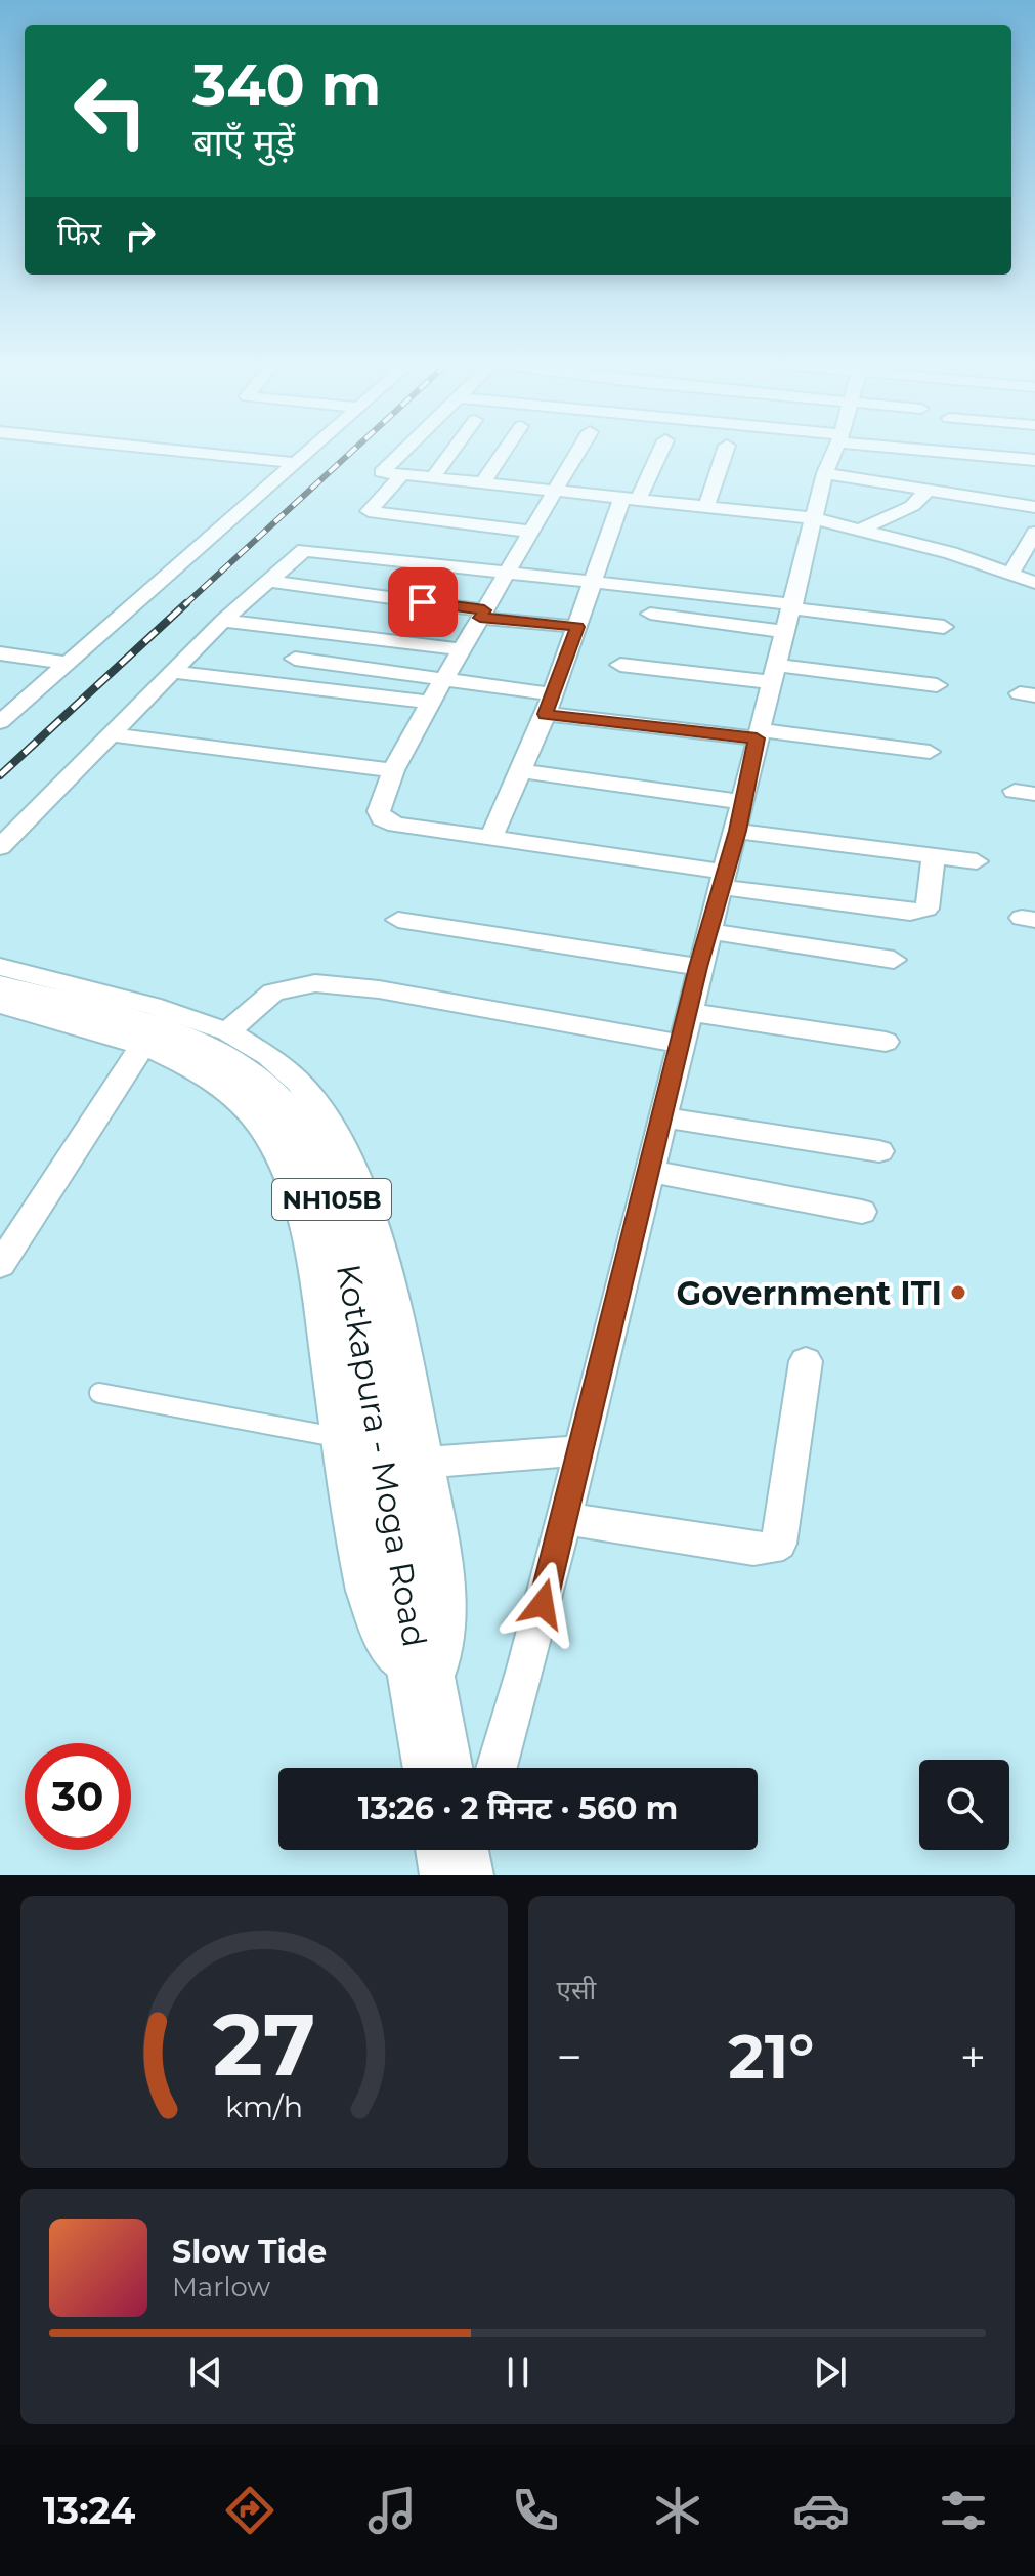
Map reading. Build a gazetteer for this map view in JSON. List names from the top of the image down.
{
  "streets": {
    "highway": ["NH105B", "Kotkapura - Moga Road"]
  },
  "places": ["Government ITI"],
  "page": {
    "turn": ["340 m", "बाएँ मुड़ें"],
    "then": "फिर",
    "limit": "30",
    "trip": "13:26 · 2 मिनट · 560 m",
    "tile": "एसी",
    "heat": ["−", "21°", "+"],
    "song": ["Slow Tide", "Marlow"],
    "tabs": "13:24",
    "gauge": ["27", "km/h"]
  }
}
